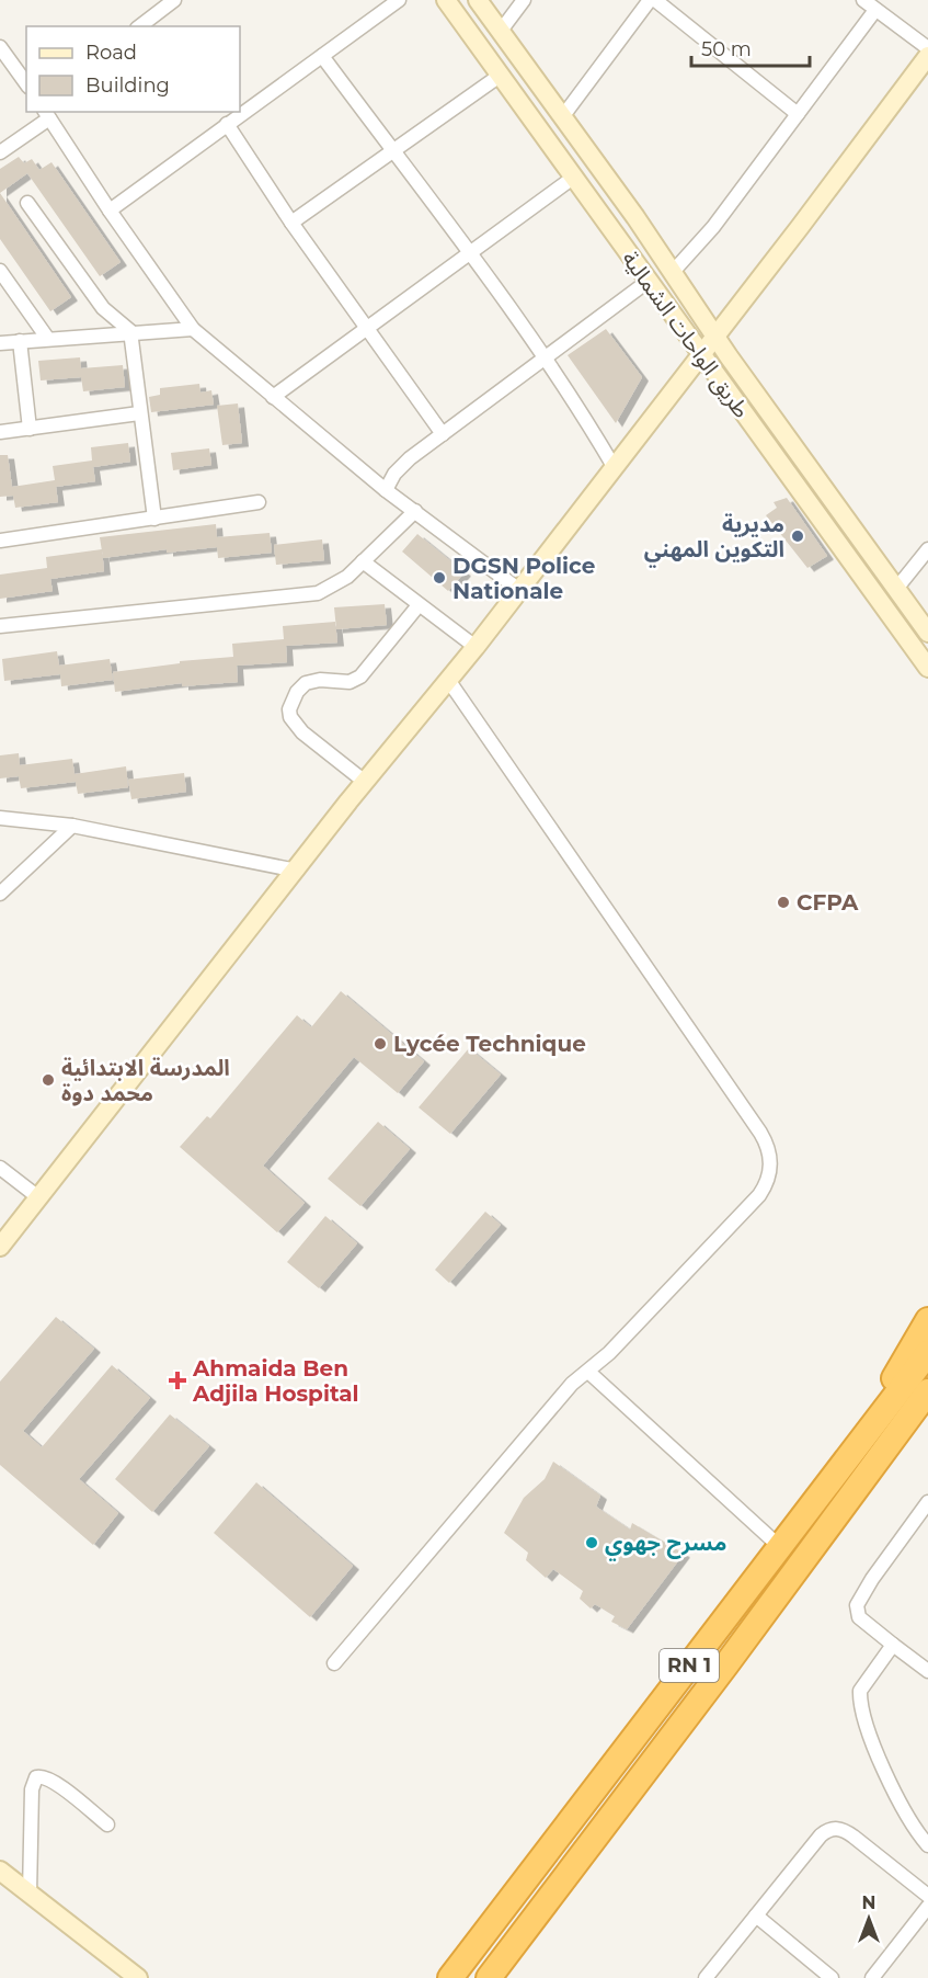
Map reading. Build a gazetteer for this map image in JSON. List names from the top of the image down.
{
  "streets": {
    "highway": ["RN 1"],
    "street": ["طريق الواحات الشمالية"]
  },
  "places": {
    "other": [
      "مديرية التكوين المهني",
      "DGSN Police Nationale",
      "CFPA",
      "Lycée Technique",
      "المدرسة الابتدائية محمد دوة",
      "مسرح جهوي"
    ],
    "health": ["Ahmaida Ben Adjila Hospital"]
  },
  "legend": ["Road", "Building"],
  "scale_bar": "50 m",
  "north": "top"
}
